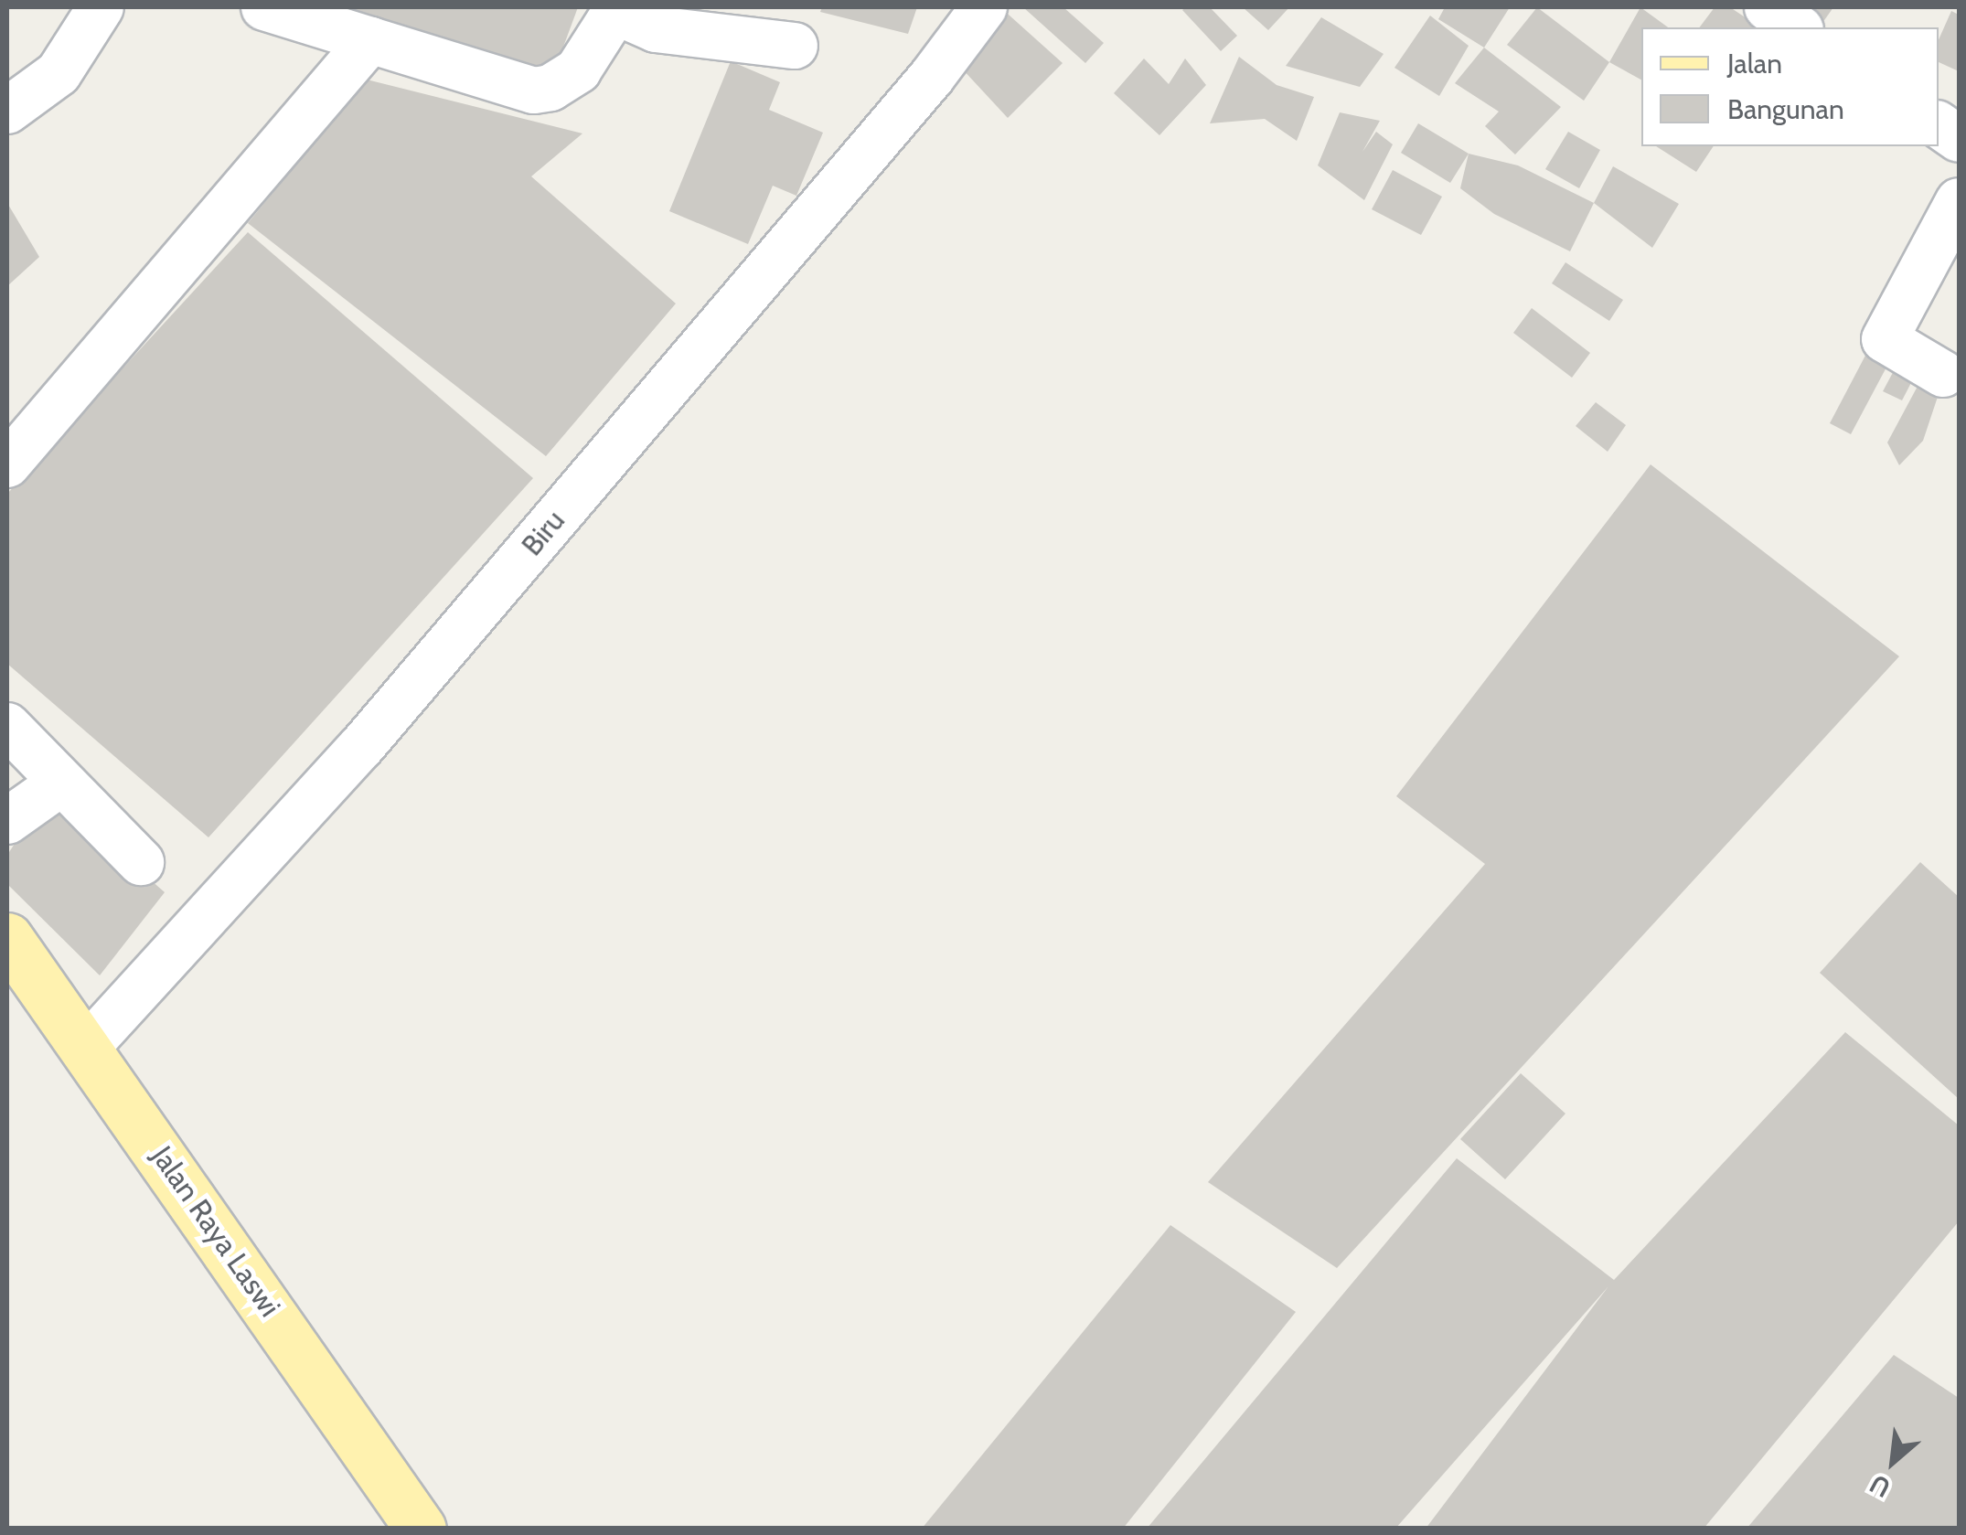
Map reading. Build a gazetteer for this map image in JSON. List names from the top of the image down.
{
  "streets": {
    "main road": ["Jalan Raya Laswi"],
    "street": ["Biru"]
  },
  "crossings": [
    ["Biru", "Jalan Raya Laswi"]
  ],
  "legend": ["Jalan", "Bangunan"],
  "north": "bottom left"
}
